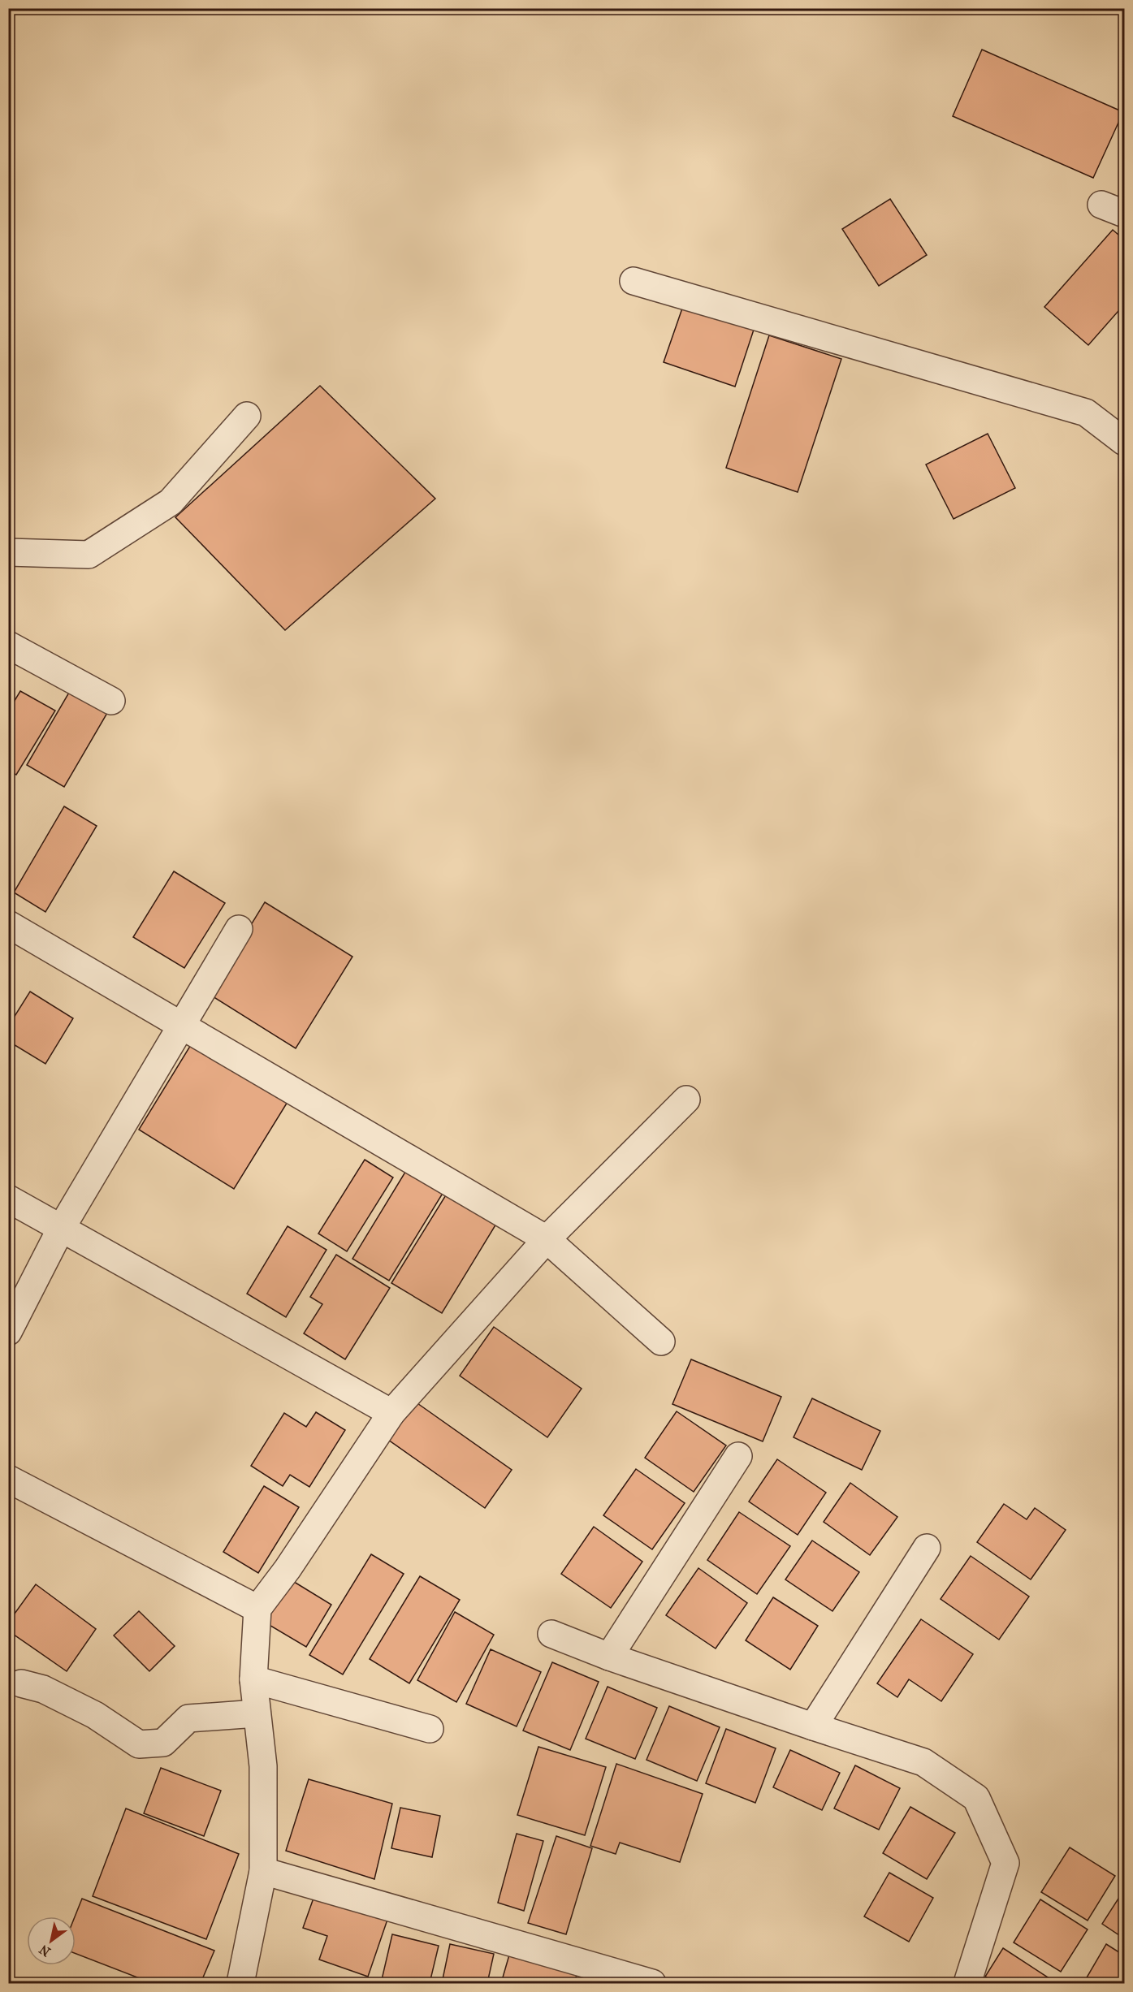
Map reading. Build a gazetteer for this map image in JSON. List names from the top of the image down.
{
  "north": "bottom left"
}
